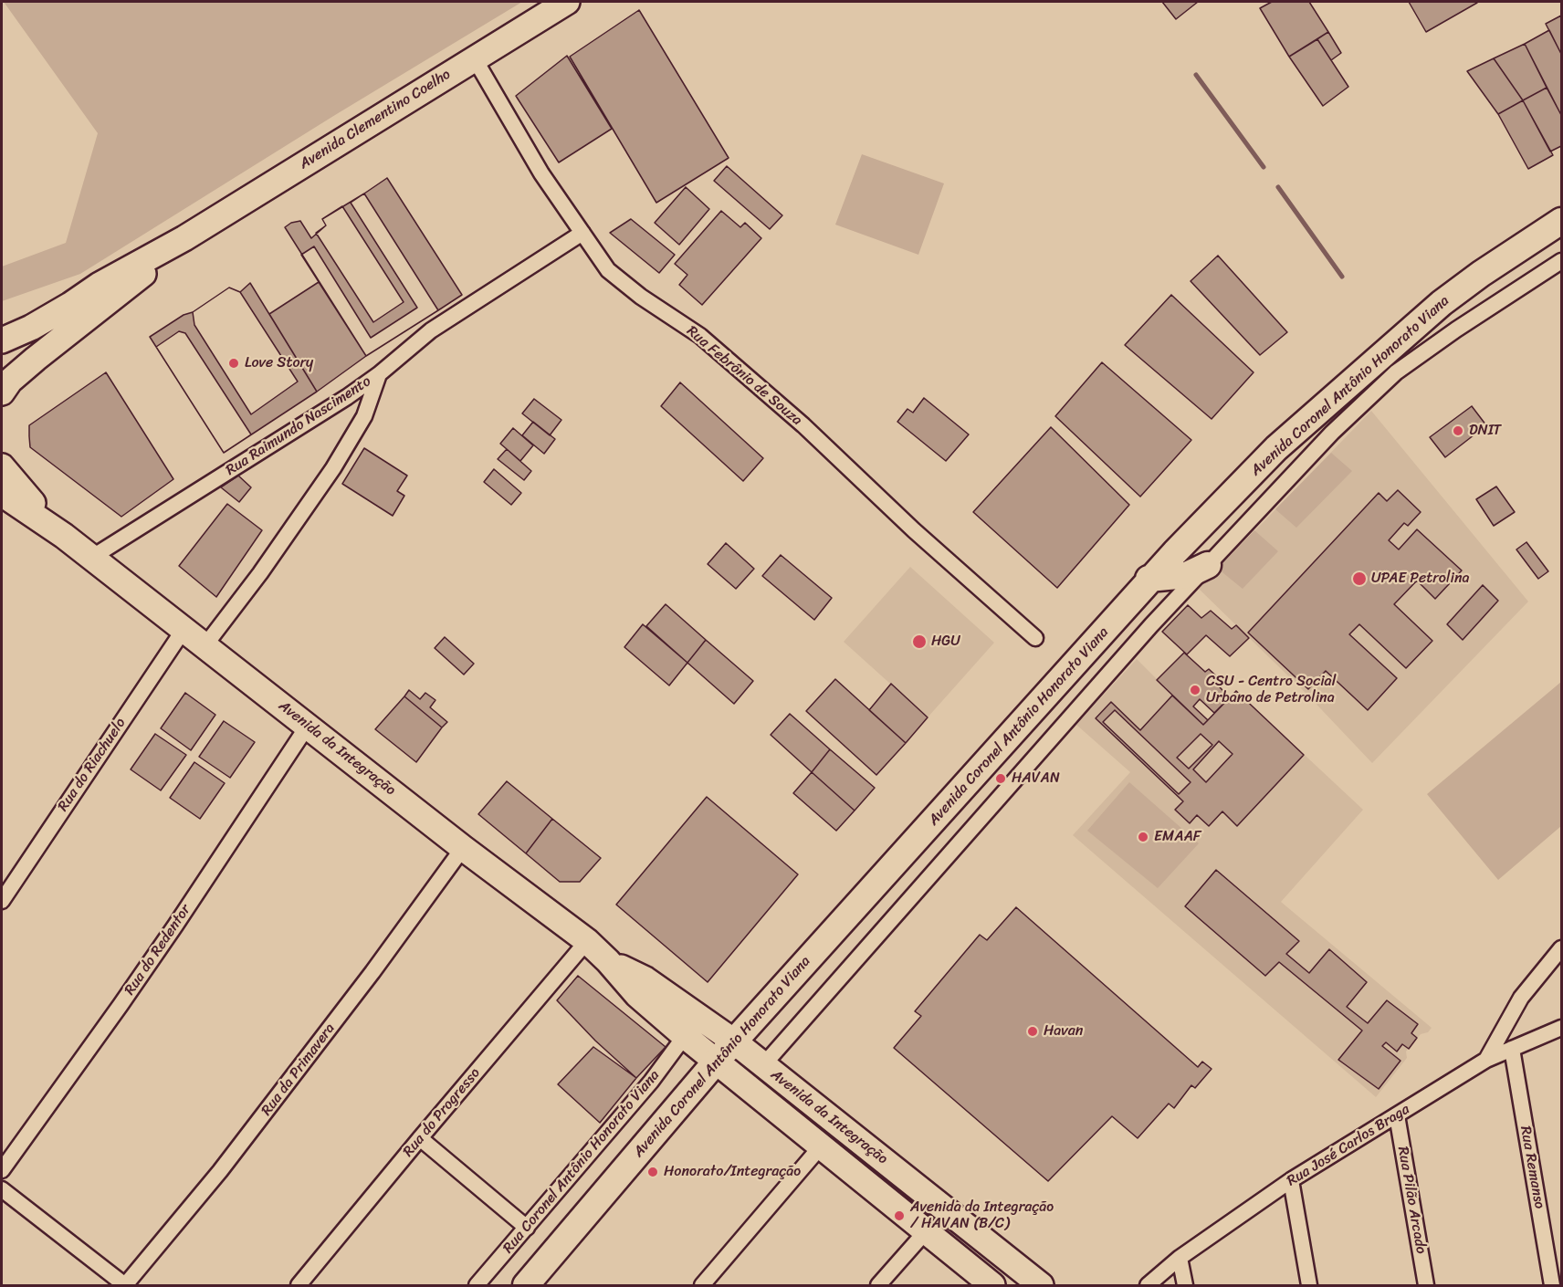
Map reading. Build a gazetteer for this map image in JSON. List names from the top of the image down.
{
  "streets": {
    "highway": ["Avenida Coronel Antônio Honorato Viana"],
    "main road": ["Avenida Clementino Coelho", "Avenida da Integração"],
    "street": [
      "Rua Febrônio de Souza",
      "Rua Raimundo Nascimento",
      "Rua do Riachuelo",
      "Rua do Redentor",
      "Rua da Primavera",
      "Rua do Progresso",
      "Rua José Carlos Braga",
      "Rua Coronel Antônio Honorato Viana",
      "Rua Remanso",
      "Rua Pilão Arcado"
    ]
  },
  "crossings": [
    ["Avenida Clementino Coelho", "Rua Febrônio de Souza"],
    ["Rua Febrônio de Souza", "Rua Raimundo Nascimento"],
    ["Avenida Coronel Antônio Honorato Viana", "Avenida da Integração"],
    ["Rua Raimundo Nascimento", "Avenida da Integração"],
    ["Avenida da Integração", "Rua do Riachuelo"],
    ["Avenida da Integração", "Rua do Redentor"],
    ["Avenida da Integração", "Rua da Primavera"],
    ["Avenida da Integração", "Rua do Progresso"],
    ["Avenida da Integração", "Rua Coronel Antônio Honorato Viana"],
    ["Rua José Carlos Braga", "Rua Remanso"],
    ["Rua José Carlos Braga", "Rua Pilão Arcado"]
  ],
  "places": [
    "Love Story",
    "DNIT",
    "UPAE Petrolina",
    "HGU",
    "CSU - Centro Social Urbano de Petrolina",
    "HAVAN",
    "EMAAF",
    "Havan",
    "Honorato/Integração",
    "Avenida da Integração / HAVAN (B/C)"
  ]
}
